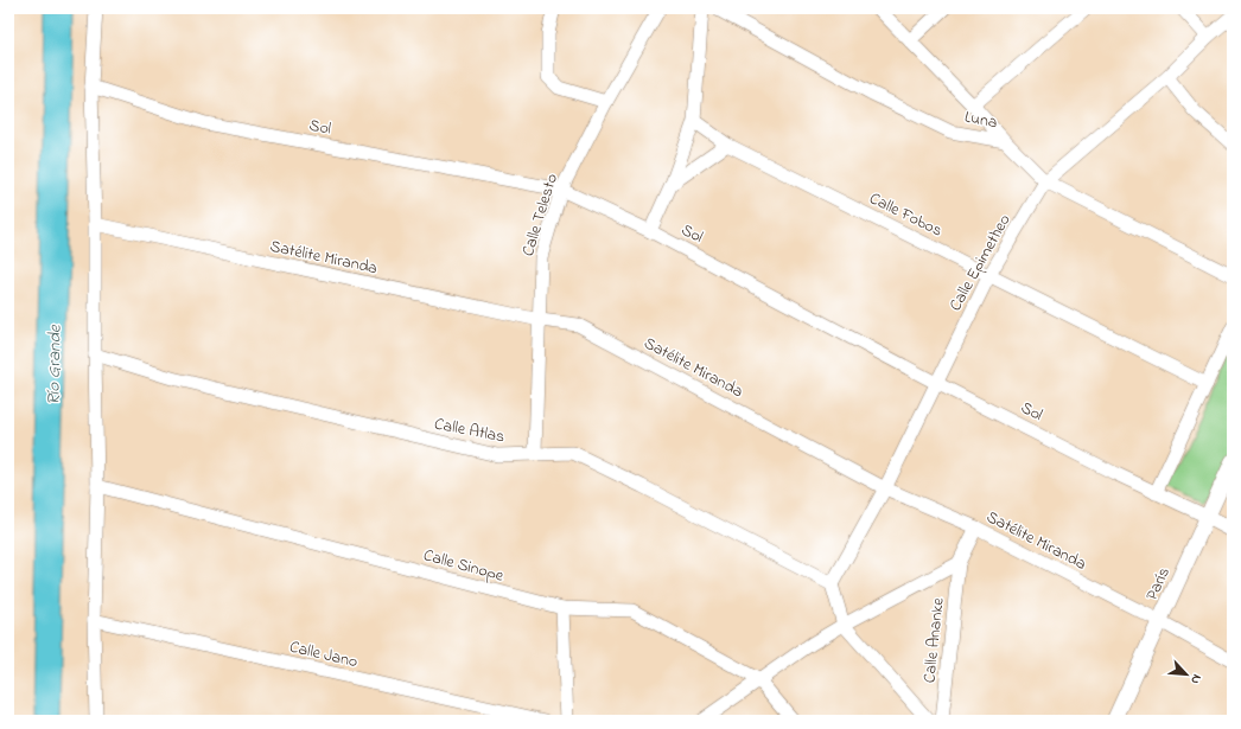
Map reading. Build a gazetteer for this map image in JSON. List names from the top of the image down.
{
  "streets": {
    "street": [
      "Luna",
      "Sol",
      "Calle Fobos",
      "Calle Telesto",
      "Satélite Miranda",
      "Calle Epimetheo",
      "Calle Atlas",
      "Calle Sinope",
      "París",
      "Calle Ananke",
      "Calle Jano"
    ]
  },
  "crossings": [
    ["Luna", "Calle Epimetheo"],
    ["Sol", "Calle Telesto"],
    ["Sol", "Calle Epimetheo"],
    ["Sol", "París"],
    ["Calle Fobos", "Calle Epimetheo"],
    ["Calle Telesto", "Satélite Miranda"],
    ["Calle Telesto", "Calle Atlas"],
    ["Satélite Miranda", "Calle Epimetheo"],
    ["Satélite Miranda", "París"],
    ["Calle Epimetheo", "Calle Atlas"]
  ],
  "water": ["Río Grande"],
  "north": "bottom right"
}
